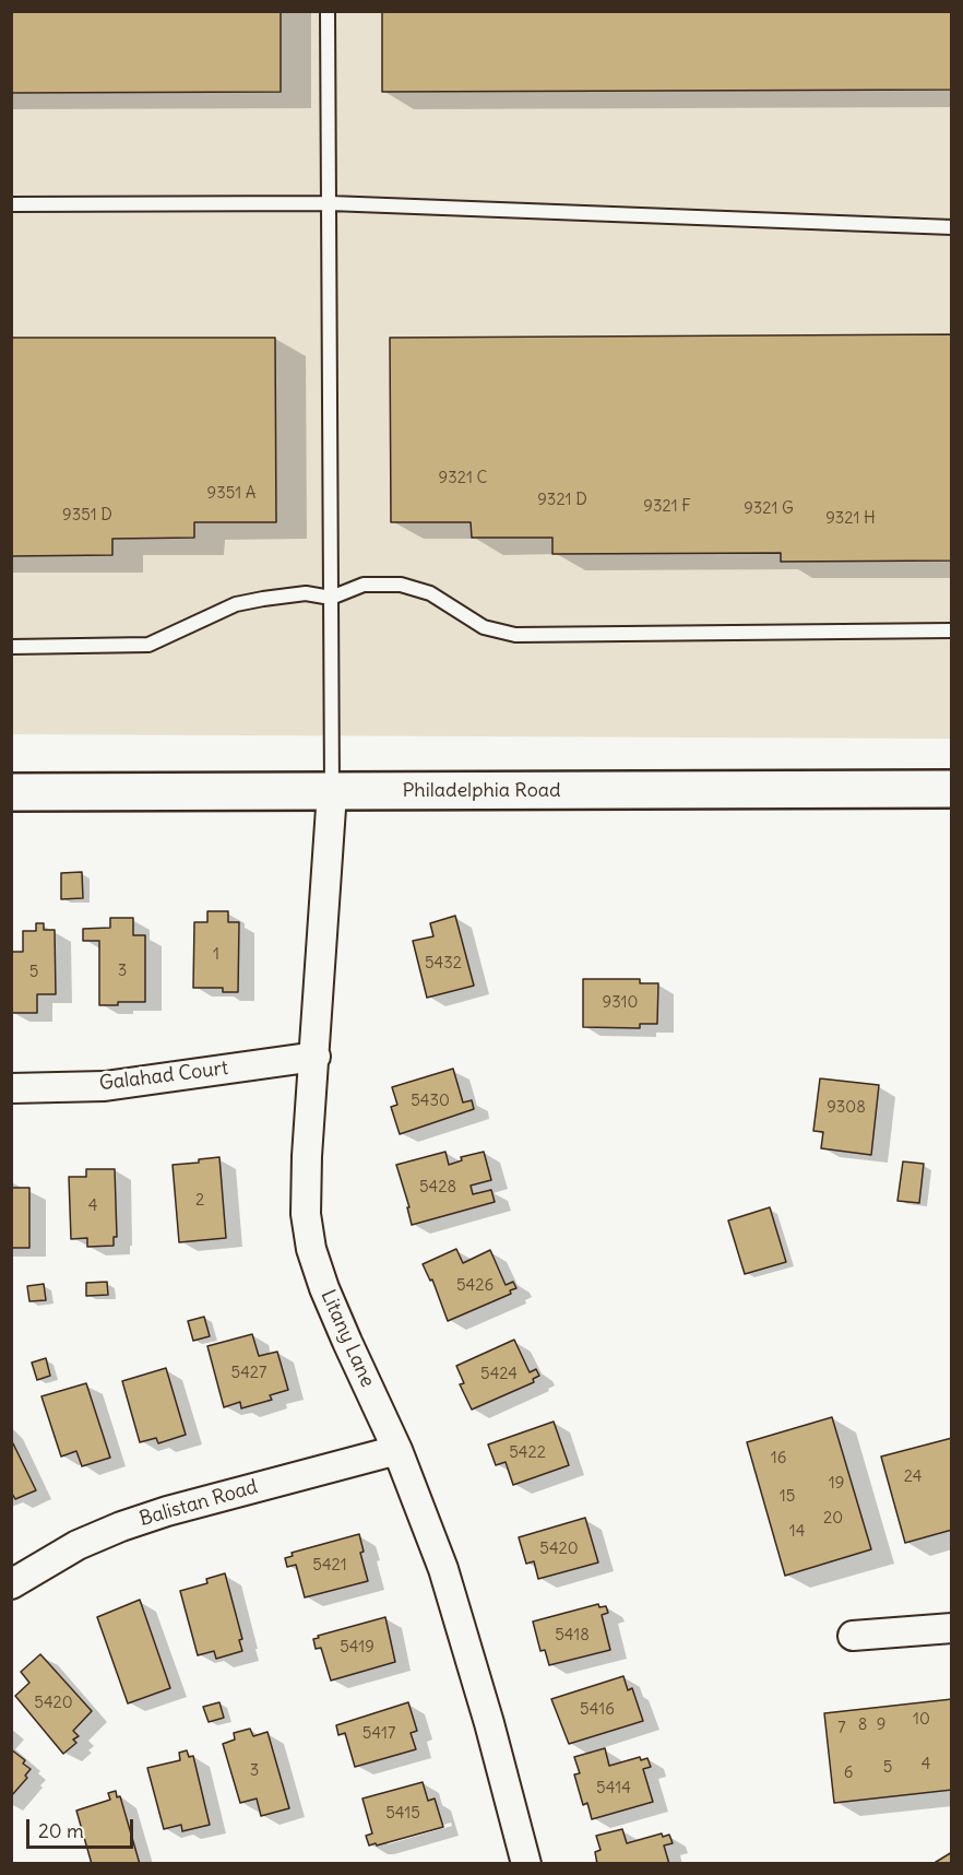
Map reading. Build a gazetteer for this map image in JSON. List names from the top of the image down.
{
  "streets": {
    "main road": ["Philadelphia Road"],
    "street": ["Galahad Court", "Litany Lane", "Balistan Road"]
  },
  "crossings": [
    ["Philadelphia Road", "Litany Lane"],
    ["Galahad Court", "Litany Lane"],
    ["Litany Lane", "Balistan Road"]
  ],
  "house_numbers": [
    "9321 C",
    "9351 A",
    "9321 D",
    "9321 F",
    "9321 G",
    "9351 D",
    "9321 H",
    "1",
    "5432",
    "3",
    "5",
    "9310",
    "5430",
    "9308",
    "5428",
    "2",
    "4",
    "5426",
    "5427",
    "5424",
    "5422",
    "16",
    "24",
    "19",
    "15",
    "20",
    "14",
    "5420",
    "5421",
    "5418",
    "5419",
    "5420",
    "5416",
    "10",
    "8",
    "9",
    "7",
    "5417",
    "4",
    "5",
    "3",
    "6",
    "5414",
    "5415"
  ],
  "scale_bar": "20 m"
}
